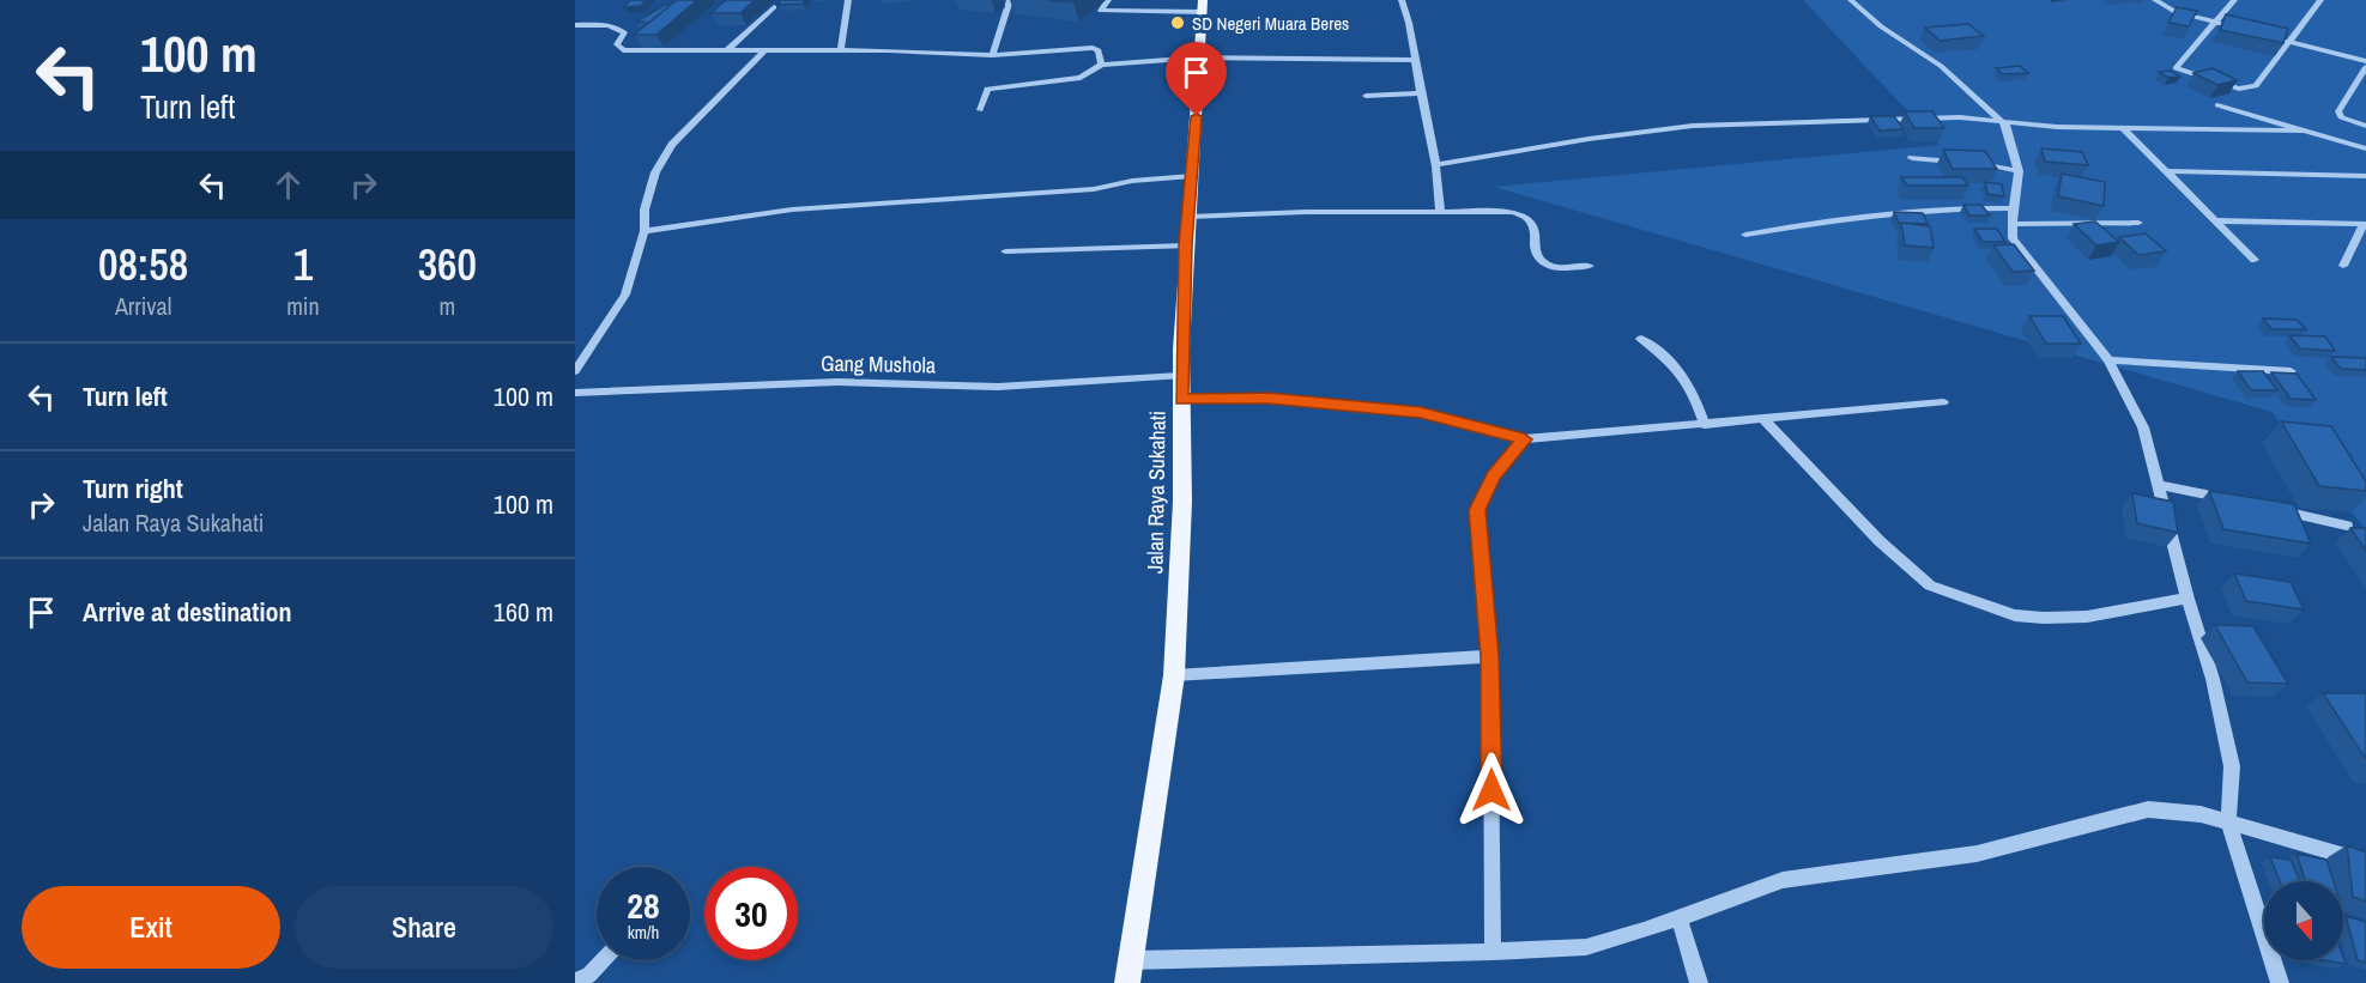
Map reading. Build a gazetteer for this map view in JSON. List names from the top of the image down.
{
  "streets": {
    "main road": ["Jalan Raya Sukahati"],
    "street": ["Gang Mushola"]
  },
  "crossings": [
    ["Gang Mushola", "Jalan Raya Sukahati"]
  ],
  "places": ["SD Negeri Muara Beres"],
  "north": "bottom",
  "page": {
    "turn": ["100 m", "Turn left"],
    "eta": [
      "08:58",
      "Arrival",
      "1",
      "min",
      "360",
      "m"
    ],
    "list": [
      {
        "name": "Turn left",
        "value": "100 m"
      },
      {
        "name": "Turn right",
        "note": "Jalan Raya Sukahati",
        "value": "100 m"
      },
      {
        "name": "Arrive at destination",
        "value": "160 m"
      }
    ],
    "speed": "28 km/h",
    "limit": "30",
    "buttons": ["Exit", "Share"]
  }
}
